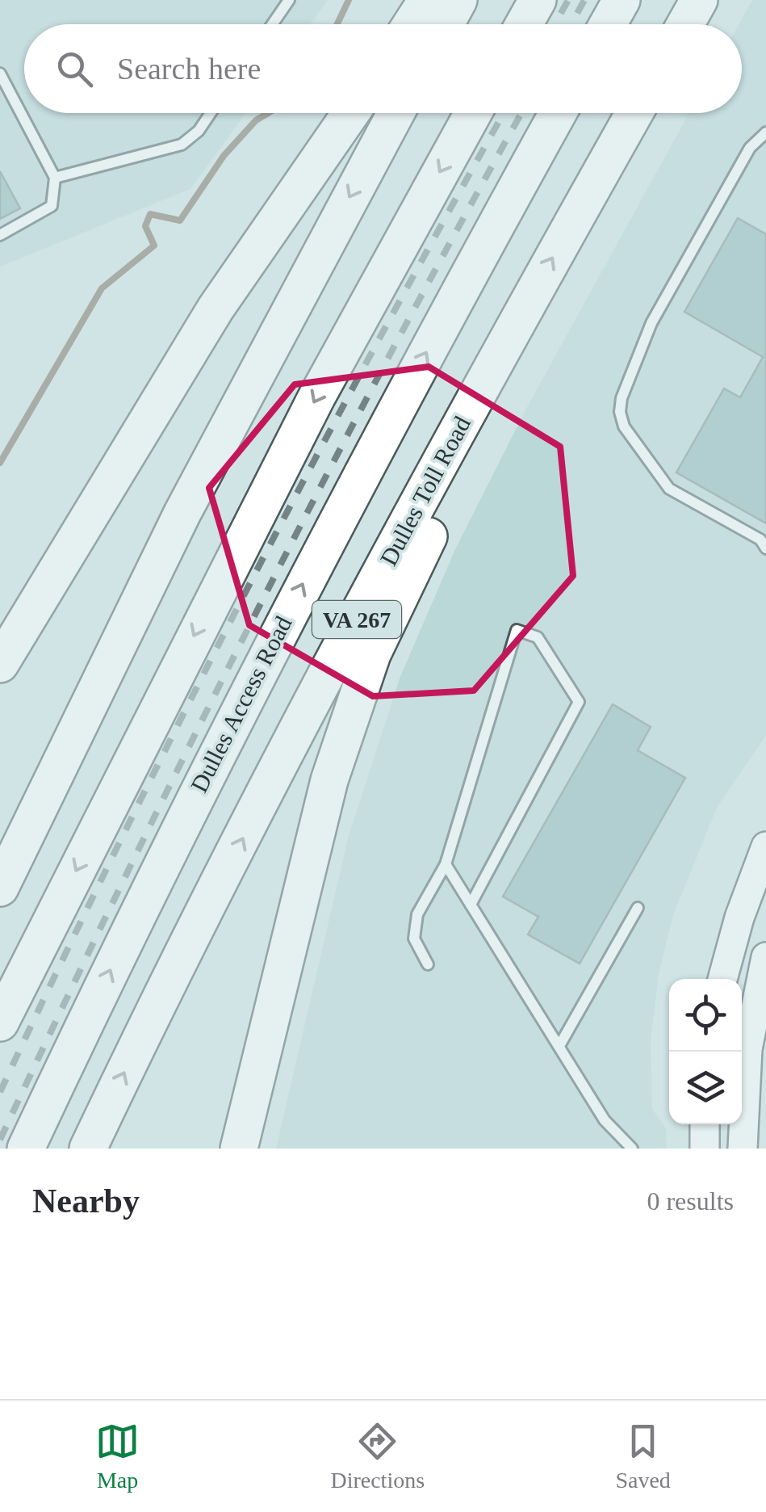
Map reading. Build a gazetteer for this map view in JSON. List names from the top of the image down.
{
  "streets": {
    "highway": ["Dulles Toll Road", "VA 267", "Dulles Access Road"]
  },
  "page": {
    "search": "Search here",
    "heading": ["Nearby", "0 results"],
    "nav": ["Map", "Directions", "Saved"]
  }
}
